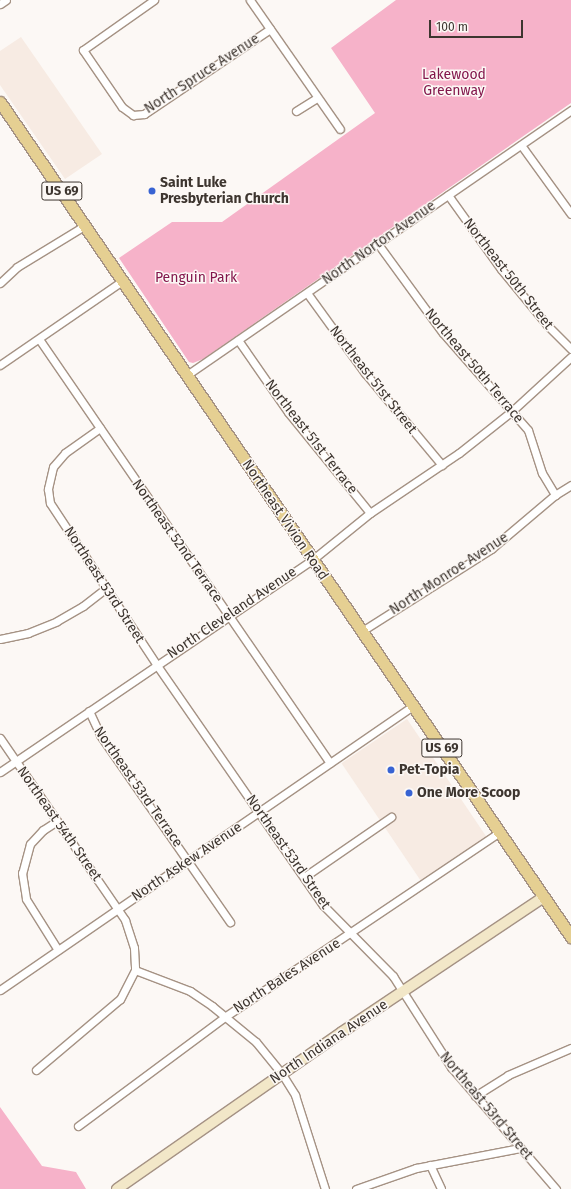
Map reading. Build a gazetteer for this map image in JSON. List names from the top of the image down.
{
  "streets": {
    "main road": ["US 69", "Northeast Vivion Road"],
    "street": [
      "North Spruce Avenue",
      "North Norton Avenue",
      "Northeast 50th Street",
      "Northeast 50th Terrace",
      "Northeast 51st Street",
      "Northeast 51st Terrace",
      "Northeast 52nd Terrace",
      "North Monroe Avenue",
      "Northeast 53rd Street",
      "North Cleveland Avenue",
      "Northeast 53rd Terrace",
      "Northeast 54th Street",
      "North Askew Avenue",
      "North Bales Avenue",
      "North Indiana Avenue"
    ]
  },
  "crossings": [
    ["North Norton Avenue", "Northeast 50th Street"],
    ["North Norton Avenue", "Northeast 50th Terrace"],
    ["North Norton Avenue", "Northeast 51st Street"],
    ["North Norton Avenue", "Northeast 51st Terrace"],
    ["North Norton Avenue", "Northeast Vivion Road"],
    ["Northeast 50th Terrace", "North Monroe Avenue"],
    ["Northeast 50th Terrace", "North Cleveland Avenue"],
    ["Northeast 51st Street", "North Cleveland Avenue"],
    ["Northeast 51st Terrace", "North Cleveland Avenue"],
    ["Northeast Vivion Road", "North Monroe Avenue"],
    ["Northeast Vivion Road", "North Cleveland Avenue"],
    ["Northeast Vivion Road", "North Askew Avenue"],
    ["Northeast Vivion Road", "North Bales Avenue"],
    ["Northeast Vivion Road", "North Indiana Avenue"],
    ["Northeast 52nd Terrace", "Northeast 53rd Street"],
    ["Northeast 52nd Terrace", "North Cleveland Avenue"],
    ["Northeast 52nd Terrace", "North Askew Avenue"],
    ["Northeast 53rd Street", "North Cleveland Avenue"],
    ["Northeast 53rd Street", "North Askew Avenue"],
    ["Northeast 53rd Street", "North Bales Avenue"],
    ["Northeast 53rd Street", "North Indiana Avenue"],
    ["North Cleveland Avenue", "Northeast 53rd Terrace"],
    ["North Cleveland Avenue", "Northeast 54th Street"],
    ["Northeast 53rd Terrace", "North Askew Avenue"],
    ["Northeast 54th Street", "North Askew Avenue"]
  ],
  "parks": ["Lakewood Greenway", "Penguin Park"],
  "places": ["Saint Luke Presbyterian Church", "Pet-Topia", "One More Scoop"],
  "scale_bar": "100 m"
}
